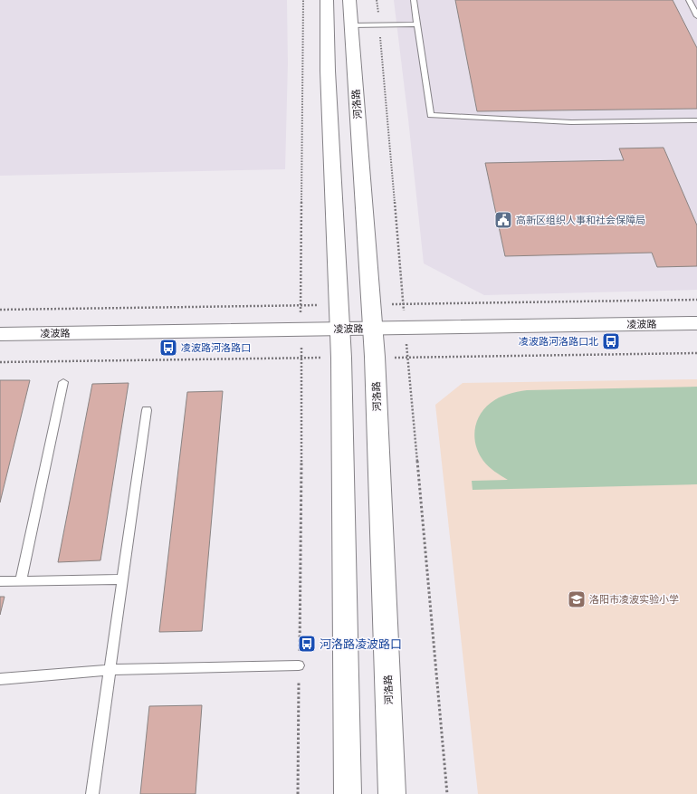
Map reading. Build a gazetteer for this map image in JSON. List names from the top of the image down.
{
  "streets": {
    "main road": ["河洛路", "凌波路"]
  },
  "crossings": [
    ["河洛路", "凌波路"]
  ],
  "places": {
    "public building": ["高新区组织人事和社会保障局"],
    "bus stop": ["凌波路河洛路口北", "凌波路河洛路口", "河洛路凌波路口"],
    "school or university": ["洛阳市凌波实验小学"]
  }
}
